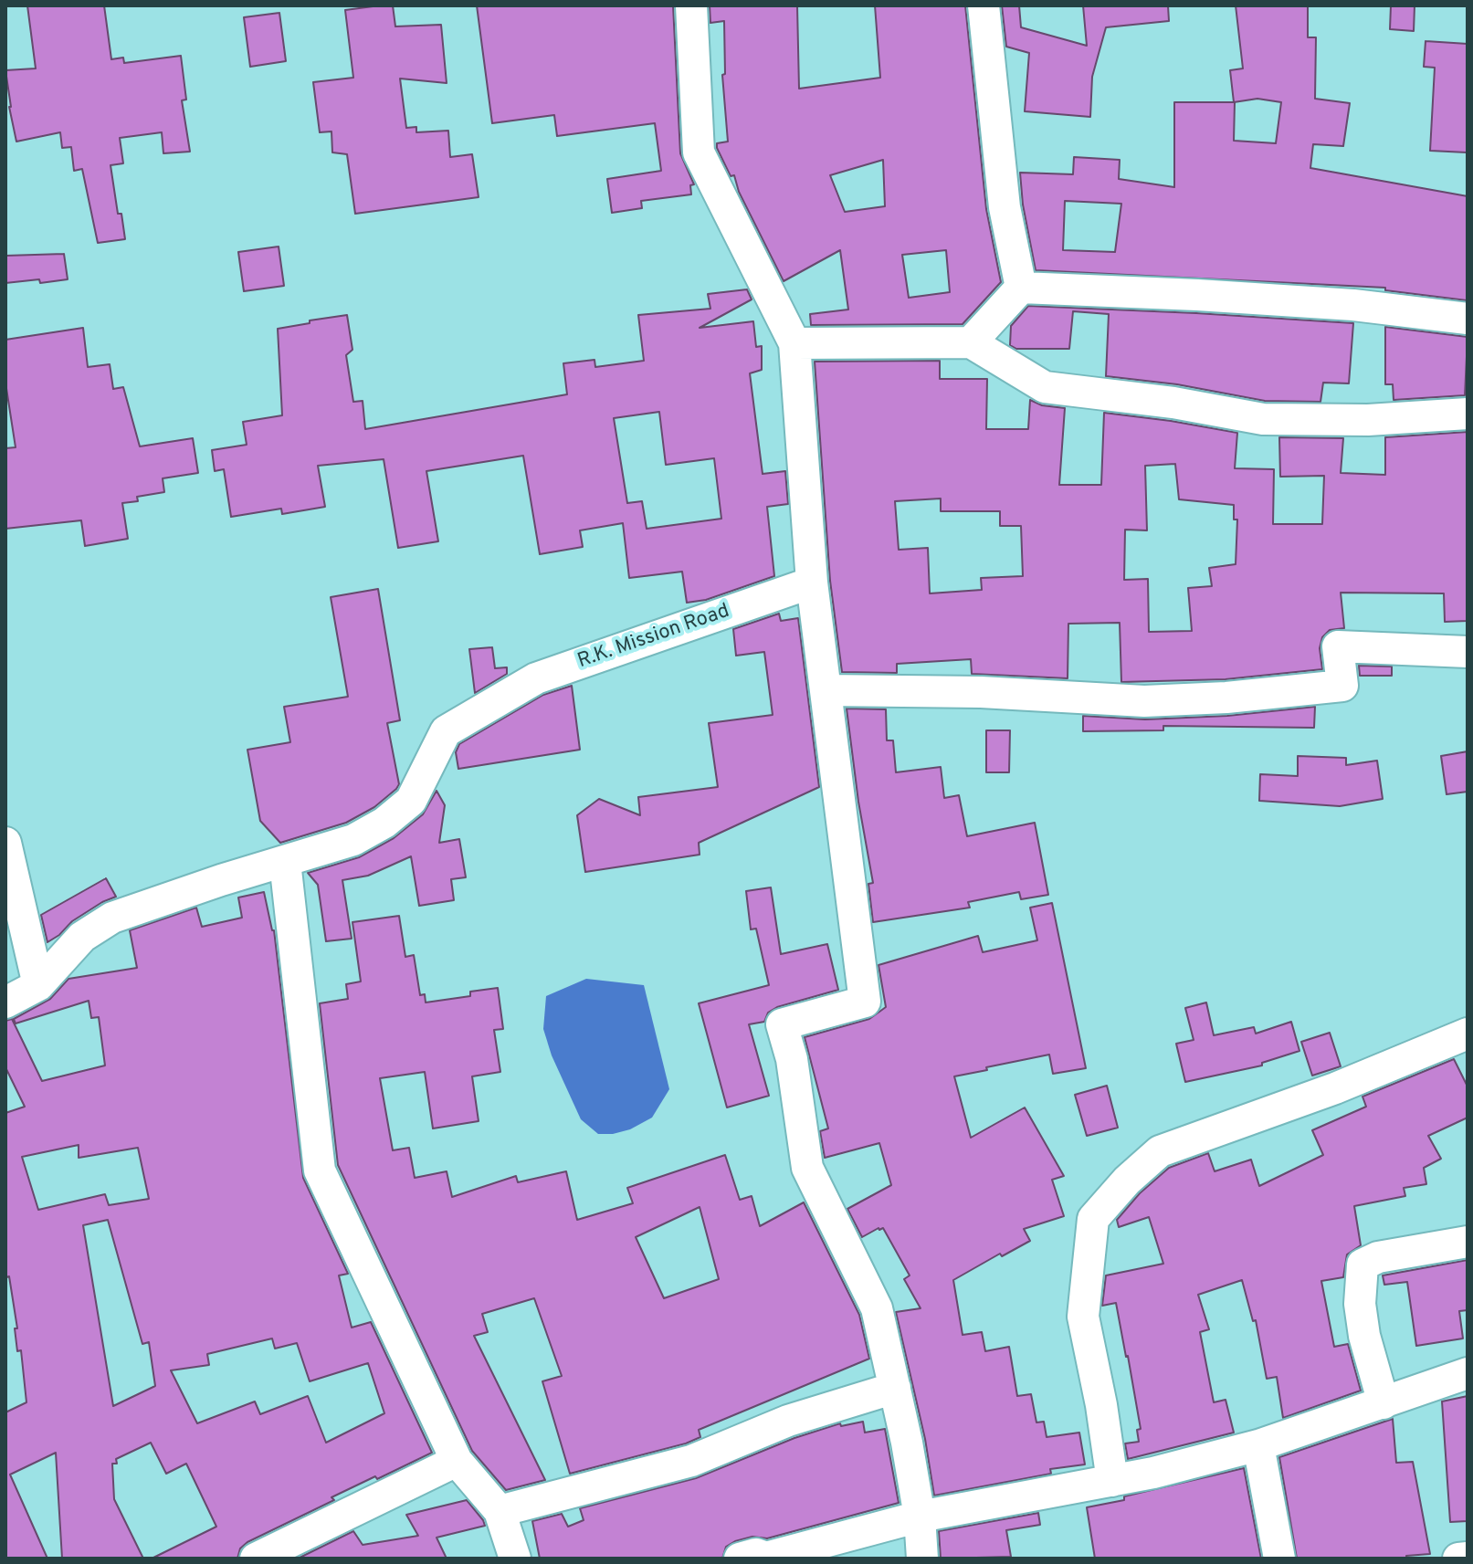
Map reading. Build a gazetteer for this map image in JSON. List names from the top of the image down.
{
  "streets": {
    "street": ["R.K. Mission Road"]
  }
}
